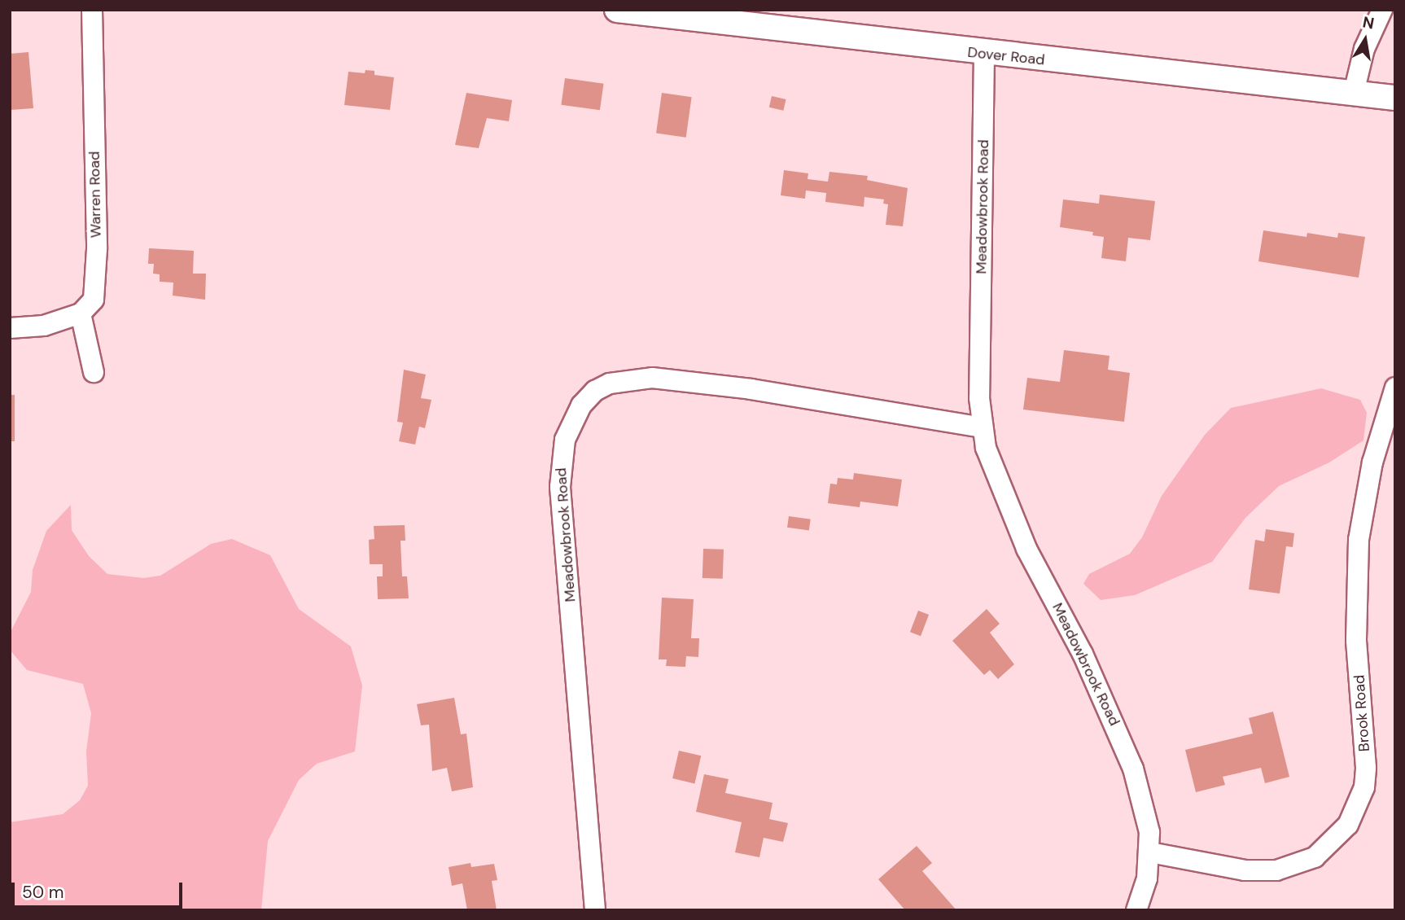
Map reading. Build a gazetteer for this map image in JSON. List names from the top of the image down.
{
  "streets": {
    "street": [
      "Dover Road",
      "Warren Road",
      "Meadowbrook Road",
      "Brook Road"
    ]
  },
  "crossings": [
    ["Dover Road", "Meadowbrook Road"],
    ["Meadowbrook Road", "Brook Road"]
  ],
  "scale_bar": "50 m",
  "north": "top"
}
